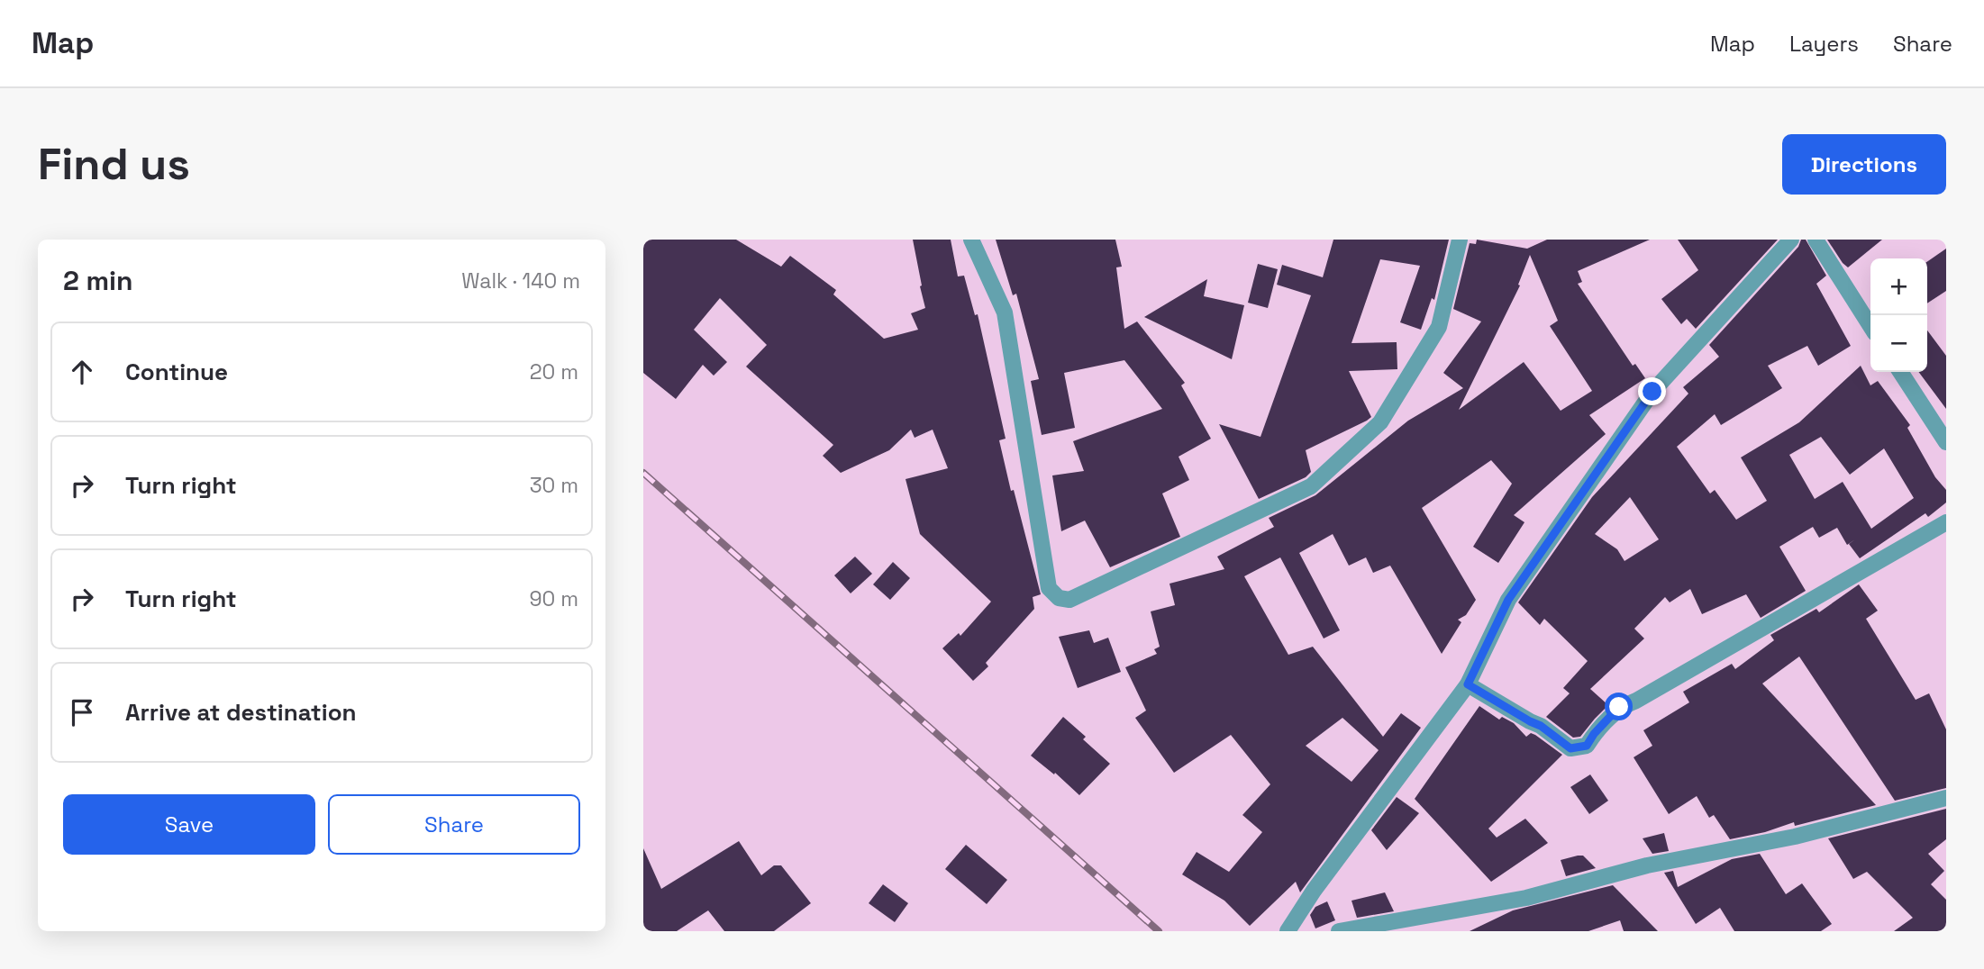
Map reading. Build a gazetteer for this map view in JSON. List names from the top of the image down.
{
  "page": {
    "header": "Map",
    "nav": ["Map", "Layers", "Share"],
    "buttons": [
      "Directions",
      ["Save", "Share"]
    ],
    "title": "Find us",
    "heading": ["2 min", "Walk · 140 m"],
    "map_buttons": ["+", "−"],
    "list": [
      ["Continue", "20 m"],
      ["Turn right", "30 m"],
      ["Turn right", "90 m"],
      "Arrive at destination"
    ]
  }
}
